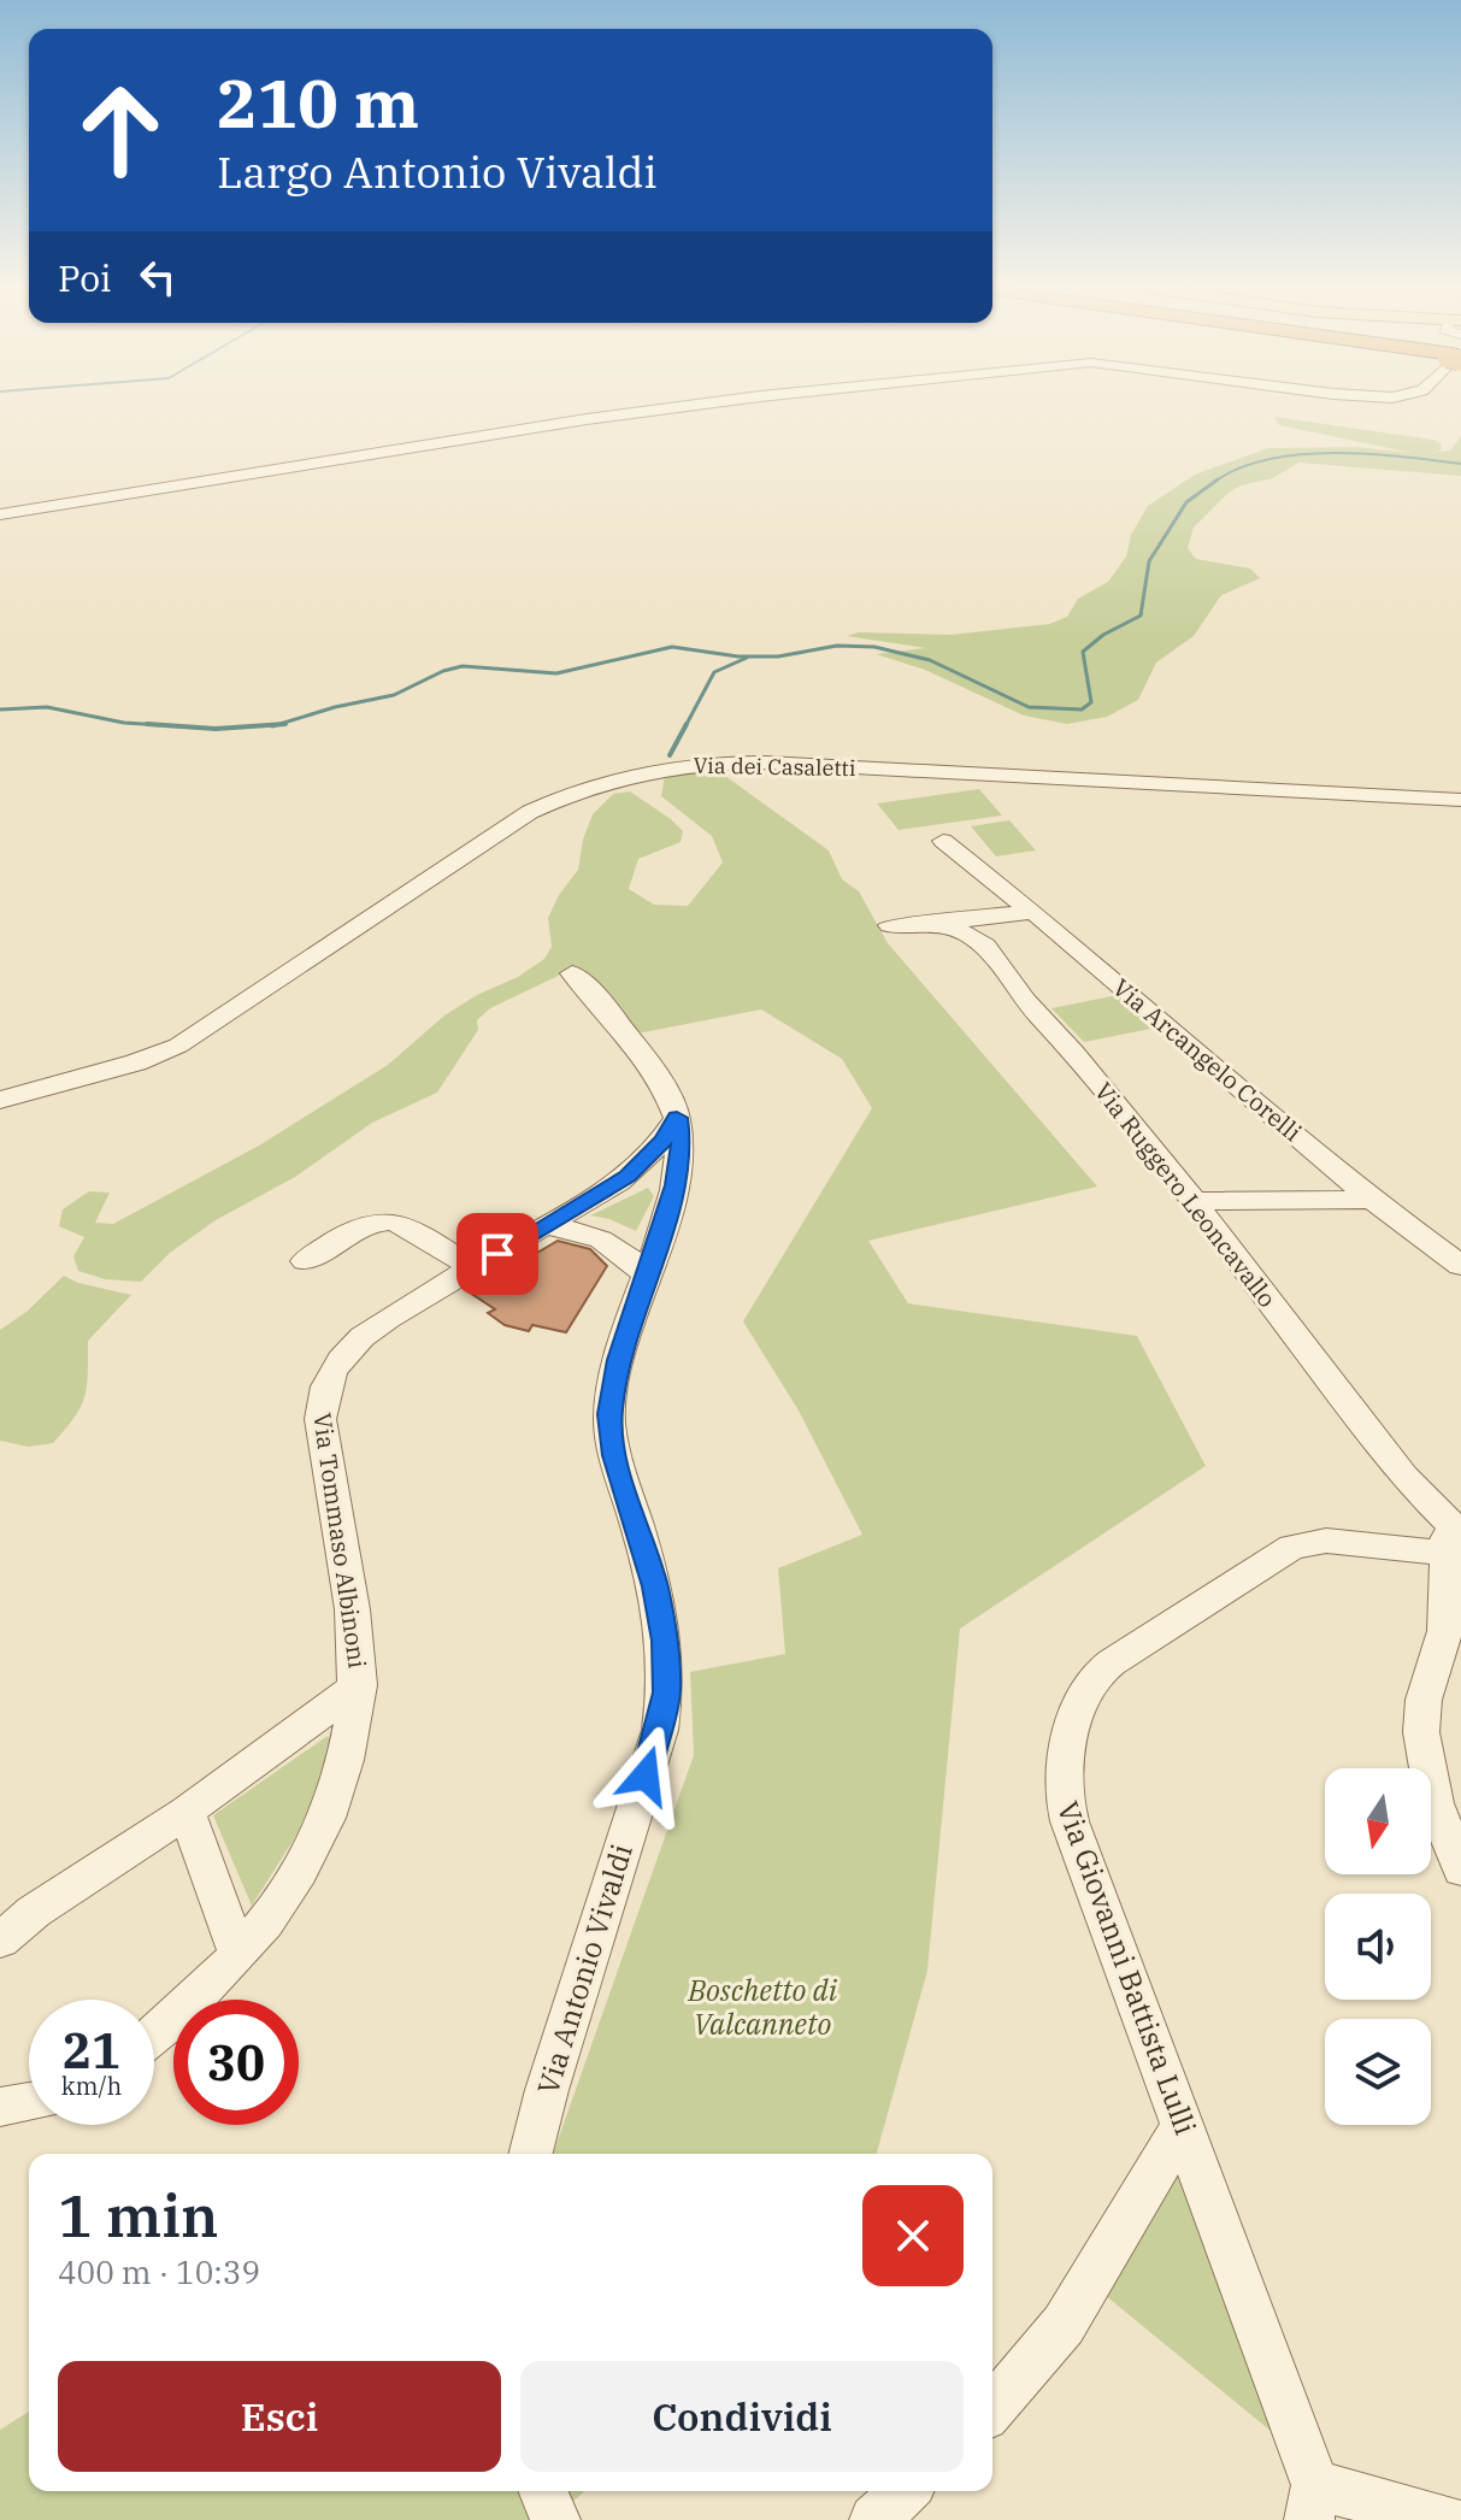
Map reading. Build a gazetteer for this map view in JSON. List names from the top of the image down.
{
  "streets": {
    "street": [
      "Via dei Casaletti",
      "Via Arcangelo Corelli",
      "Via Ruggero Leoncavallo",
      "Via Tommaso Albinoni",
      "Via Giovanni Battista Lulli",
      "Via Antonio Vivaldi"
    ]
  },
  "crossings": [
    ["Via Ruggero Leoncavallo", "Via Giovanni Battista Lulli"],
    ["Via Tommaso Albinoni", "Via Antonio Vivaldi"]
  ],
  "parks": ["Boschetto di Valcanneto"],
  "north": "bottom",
  "page": {
    "turn": ["210 m", "Largo Antonio Vivaldi"],
    "then": "Poi",
    "speed": "21 km/h",
    "limit": "30",
    "heading": ["1 min", "400 m · 10:39"],
    "buttons": ["Esci", "Condividi"]
  }
}
